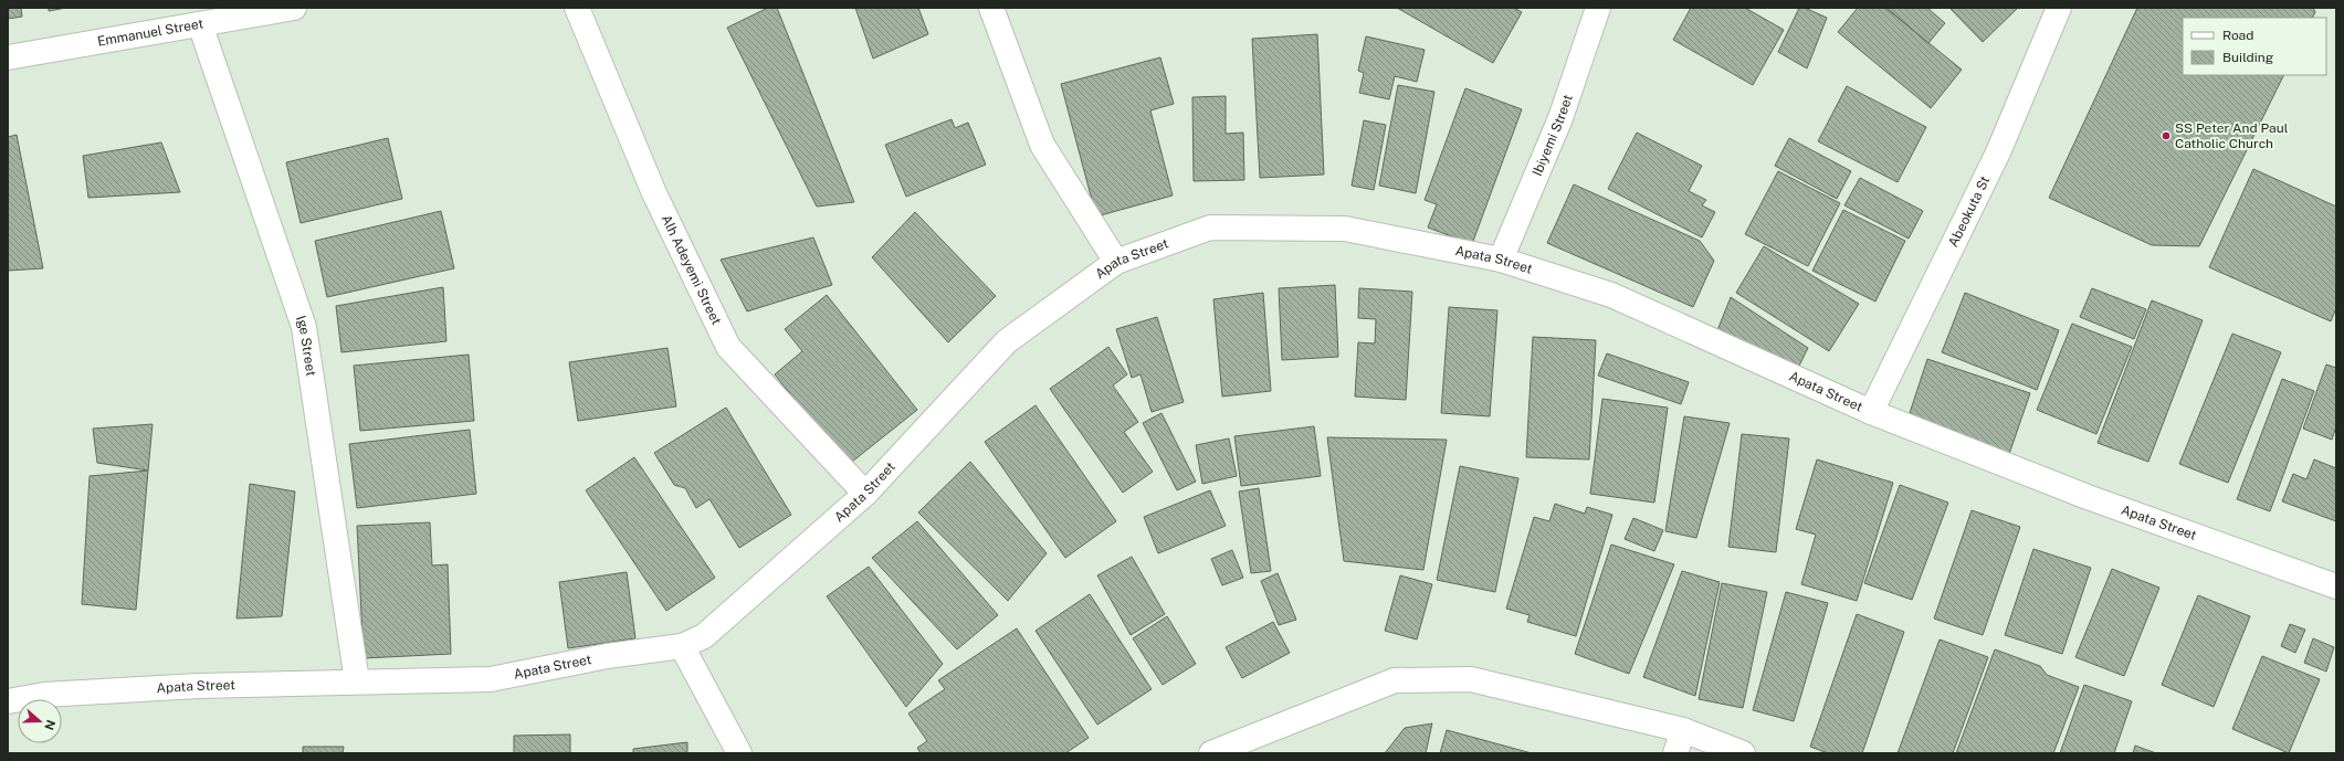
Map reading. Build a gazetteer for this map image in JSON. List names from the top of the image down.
{
  "streets": {
    "street": [
      "Emmanuel Street",
      "Ibiyemi Street",
      "Abeokuta St",
      "Apata Street",
      "Alh Adeyemi Street",
      "Ige Street"
    ]
  },
  "crossings": [
    ["Emmanuel Street", "Ige Street"],
    ["Ibiyemi Street", "Apata Street"],
    ["Abeokuta St", "Apata Street"],
    ["Apata Street", "Alh Adeyemi Street"],
    ["Apata Street", "Ige Street"]
  ],
  "places": ["SS Peter And Paul Catholic Church"],
  "legend": ["Road", "Building"],
  "north": "right"
}
